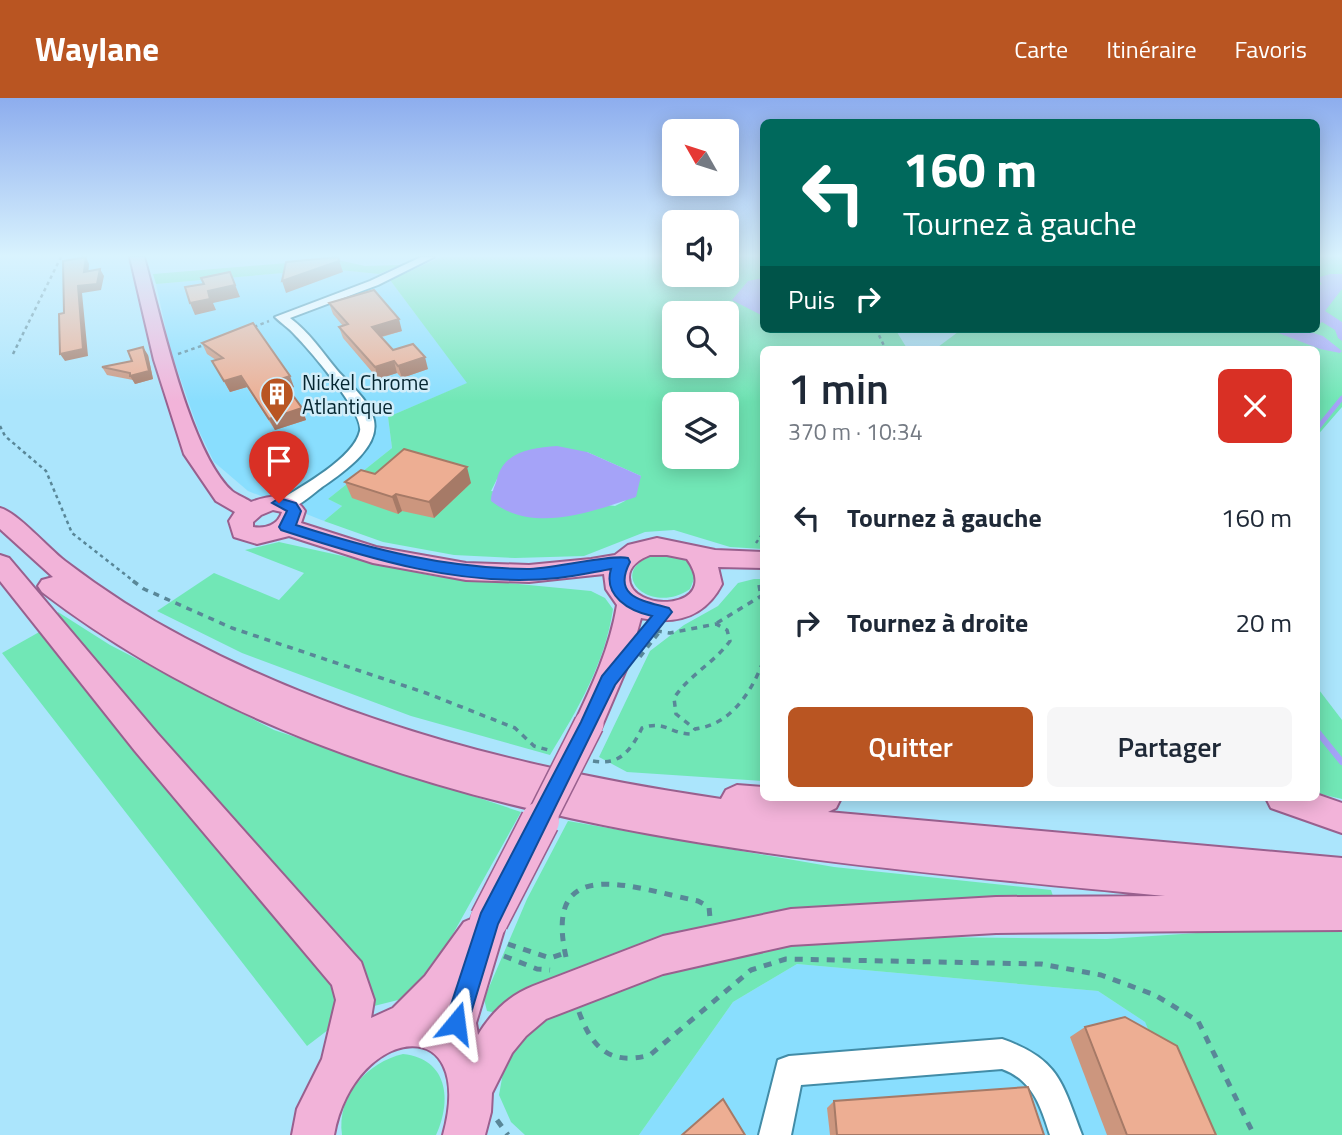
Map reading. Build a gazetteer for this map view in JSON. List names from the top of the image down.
{
  "places": {
    "building": ["Nickel Chrome Atlantique"]
  },
  "north": "top left",
  "page": {
    "header": "Waylane",
    "nav": ["Carte", "Itinéraire", "Favoris"],
    "turn": ["160 m", "Tournez à gauche"],
    "then": "Puis",
    "heading": ["1 min", "370 m · 10:34"],
    "list": [
      {
        "name": "Tournez à gauche",
        "value": "160 m"
      },
      {
        "name": "Tournez à droite",
        "value": "20 m"
      }
    ],
    "buttons": ["Quitter", "Partager"]
  }
}
